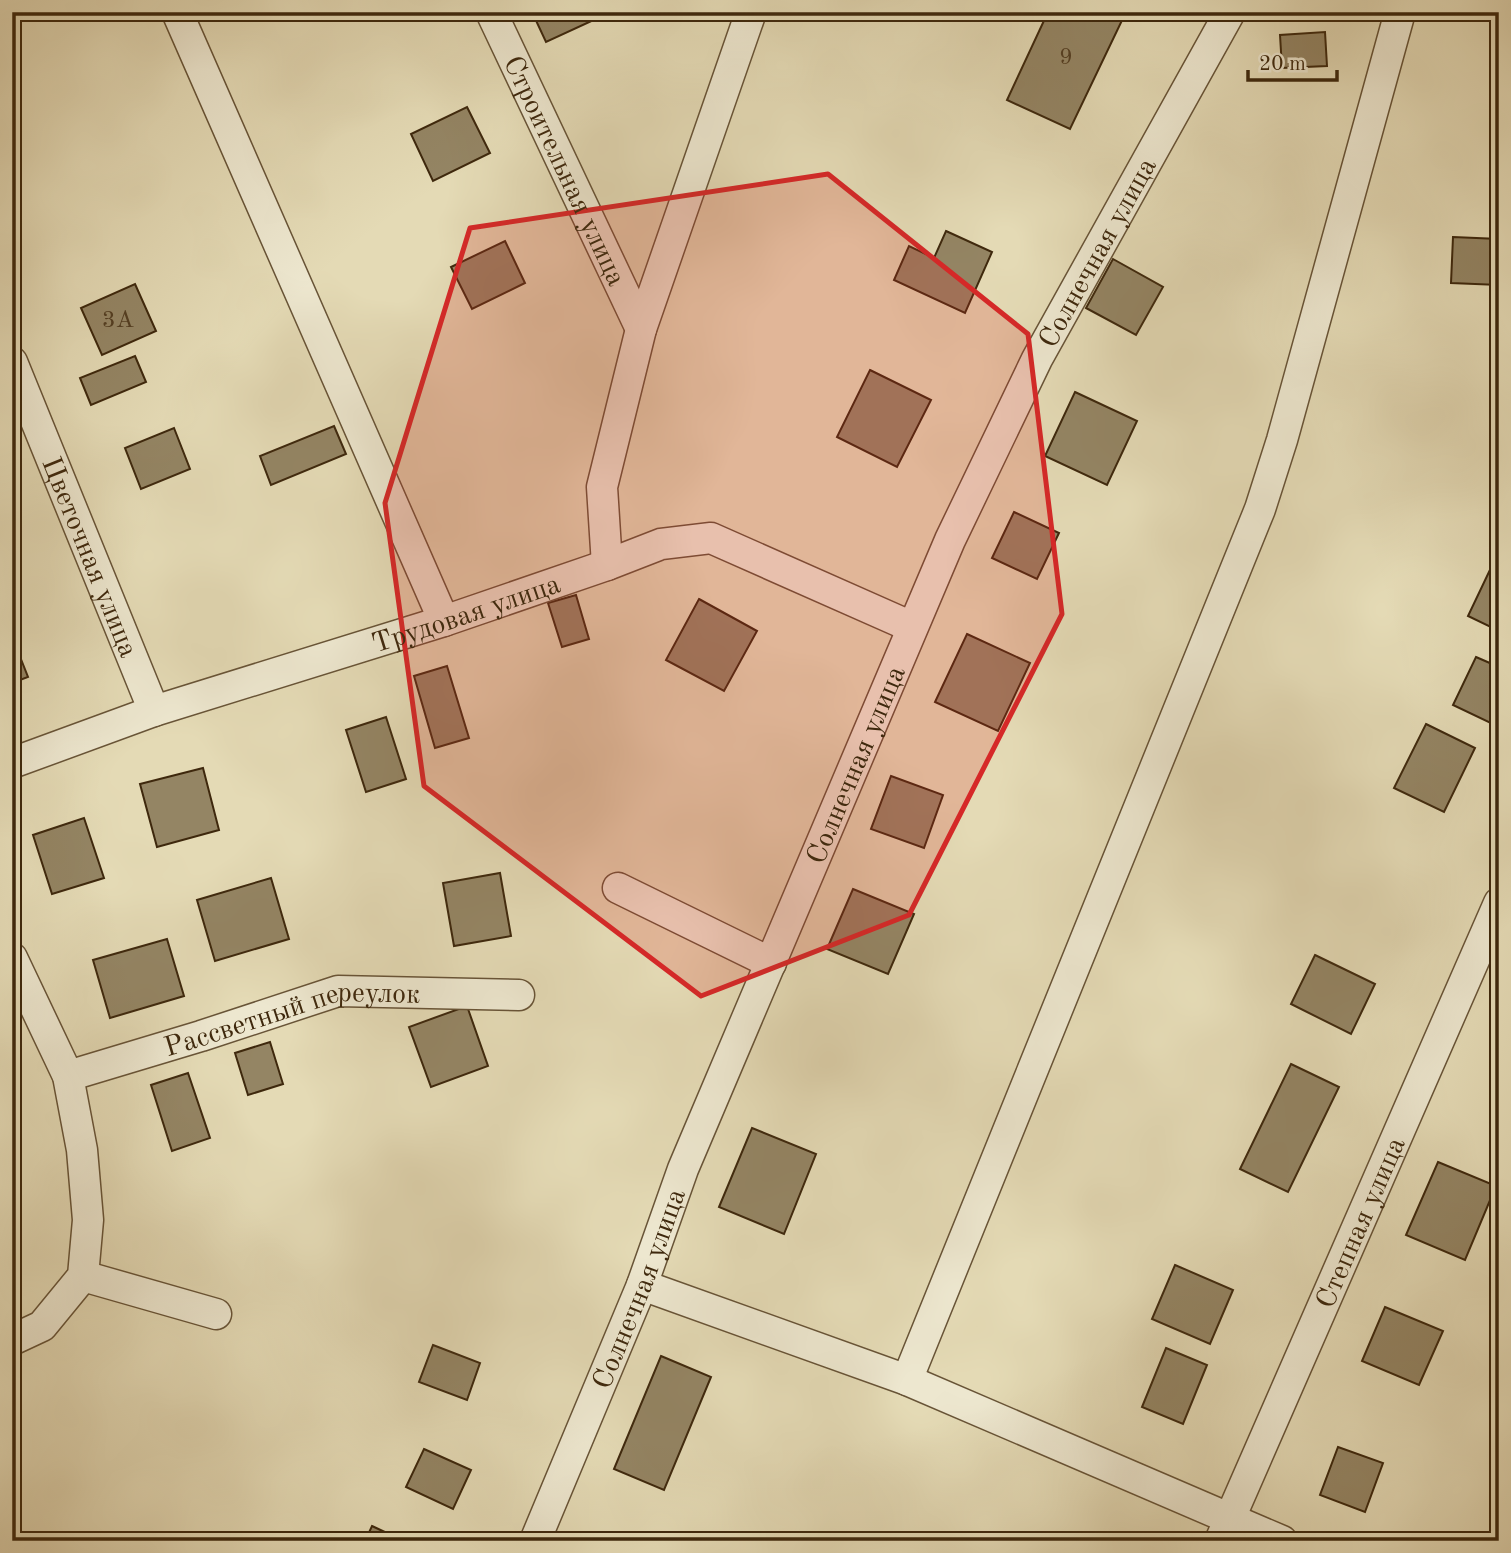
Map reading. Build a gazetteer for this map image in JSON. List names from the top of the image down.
{
  "streets": {
    "street": [
      "Строительная улица",
      "Солнечная улица",
      "Цветочная улица",
      "Трудовая улица",
      "Рассветный переулок",
      "Степная улица"
    ]
  },
  "crossings": [
    ["Солнечная улица", "Трудовая улица"],
    ["Цветочная улица", "Трудовая улица"]
  ],
  "house_numbers": ["9", "3А"],
  "scale_bar": "20 m"
}
